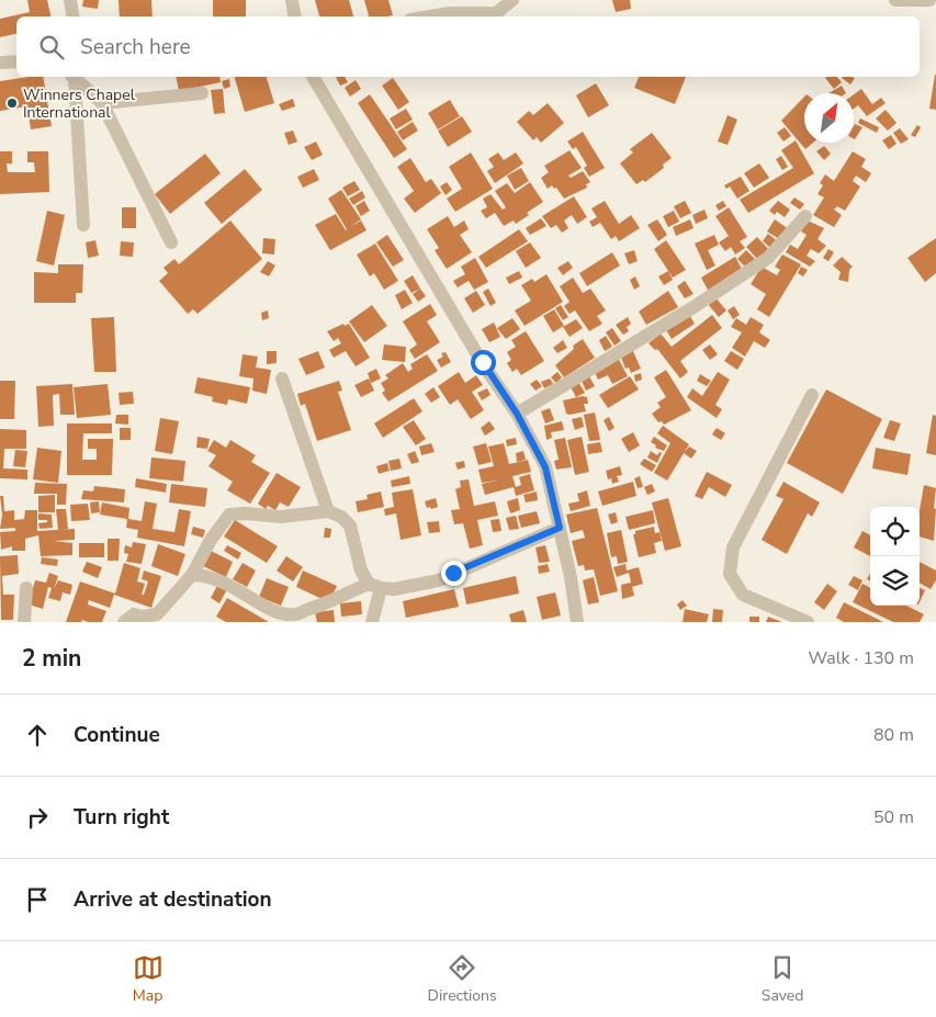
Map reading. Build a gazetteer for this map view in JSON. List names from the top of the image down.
{
  "places": ["Winners Chapel International"],
  "north": "top right",
  "page": {
    "search": "Search here",
    "heading": ["2 min", "Walk · 130 m"],
    "list": [
      ["Continue", "80 m"],
      ["Turn right", "50 m"],
      "Arrive at destination"
    ],
    "nav": ["Map", "Directions", "Saved"]
  }
}
